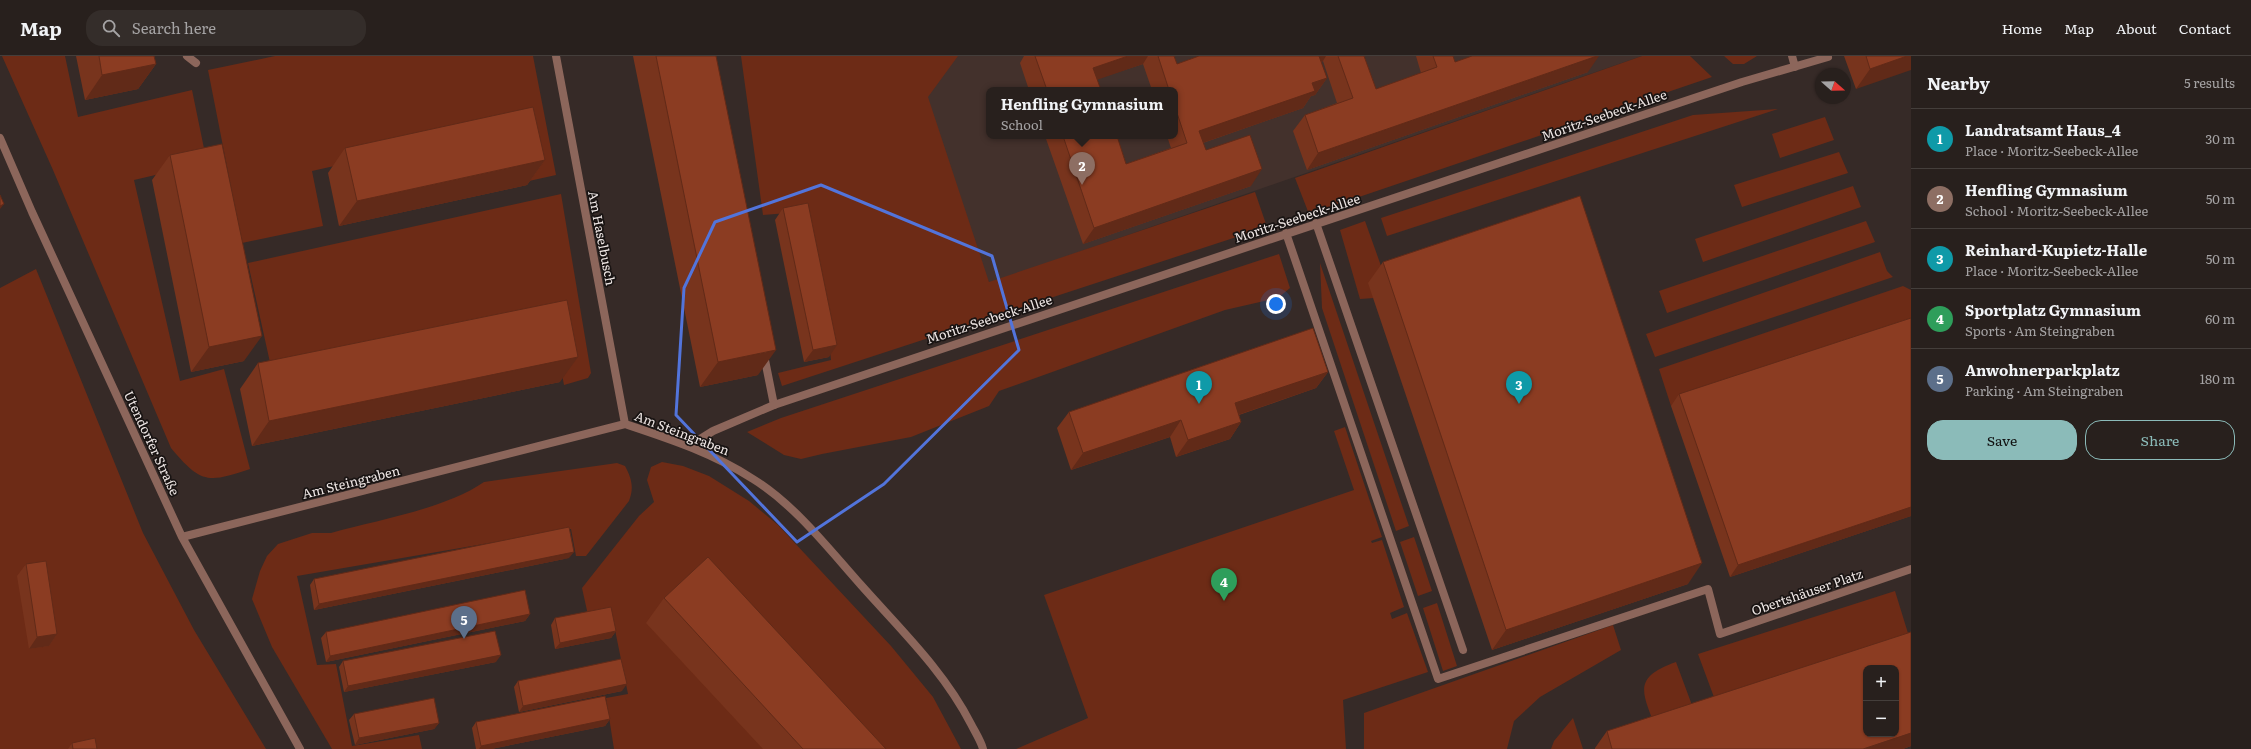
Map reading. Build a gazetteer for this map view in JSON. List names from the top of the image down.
{
  "streets": {
    "street": [
      "Moritz-Seebeck-Allee",
      "Am Haselbusch",
      "Am Steingraben",
      "Utendorfer Straße",
      "Obertshäuser Platz"
    ]
  },
  "crossings": [
    ["Moritz-Seebeck-Allee", "Am Steingraben"],
    ["Moritz-Seebeck-Allee", "Obertshäuser Platz"],
    ["Am Haselbusch", "Am Steingraben"],
    ["Am Steingraben", "Utendorfer Straße"]
  ],
  "north": "right",
  "page": {
    "header": "Map",
    "search": "Search here",
    "nav": [
      "Home",
      "Map",
      "About",
      "Contact"
    ],
    "heading": ["Nearby", "5 results"],
    "popup": ["Henfling Gymnasium", "School"],
    "list": [
      {
        "mark": "1",
        "name": "Landratsamt Haus_4",
        "note": "Place · Moritz-Seebeck-Allee",
        "value": "30 m"
      },
      {
        "mark": "2",
        "name": "Henfling Gymnasium",
        "note": "School · Moritz-Seebeck-Allee",
        "value": "50 m"
      },
      {
        "mark": "3",
        "name": "Reinhard-Kupietz-Halle",
        "note": "Place · Moritz-Seebeck-Allee",
        "value": "50 m"
      },
      {
        "mark": "4",
        "name": "Sportplatz Gymnasium",
        "note": "Sports · Am Steingraben",
        "value": "60 m"
      },
      {
        "mark": "5",
        "name": "Anwohnerparkplatz",
        "note": "Parking · Am Steingraben",
        "value": "180 m"
      }
    ],
    "pins": [
      "2",
      "1",
      "3",
      "4",
      "5"
    ],
    "buttons": ["Save", "Share"],
    "map_buttons": ["+", "−"]
  }
}
